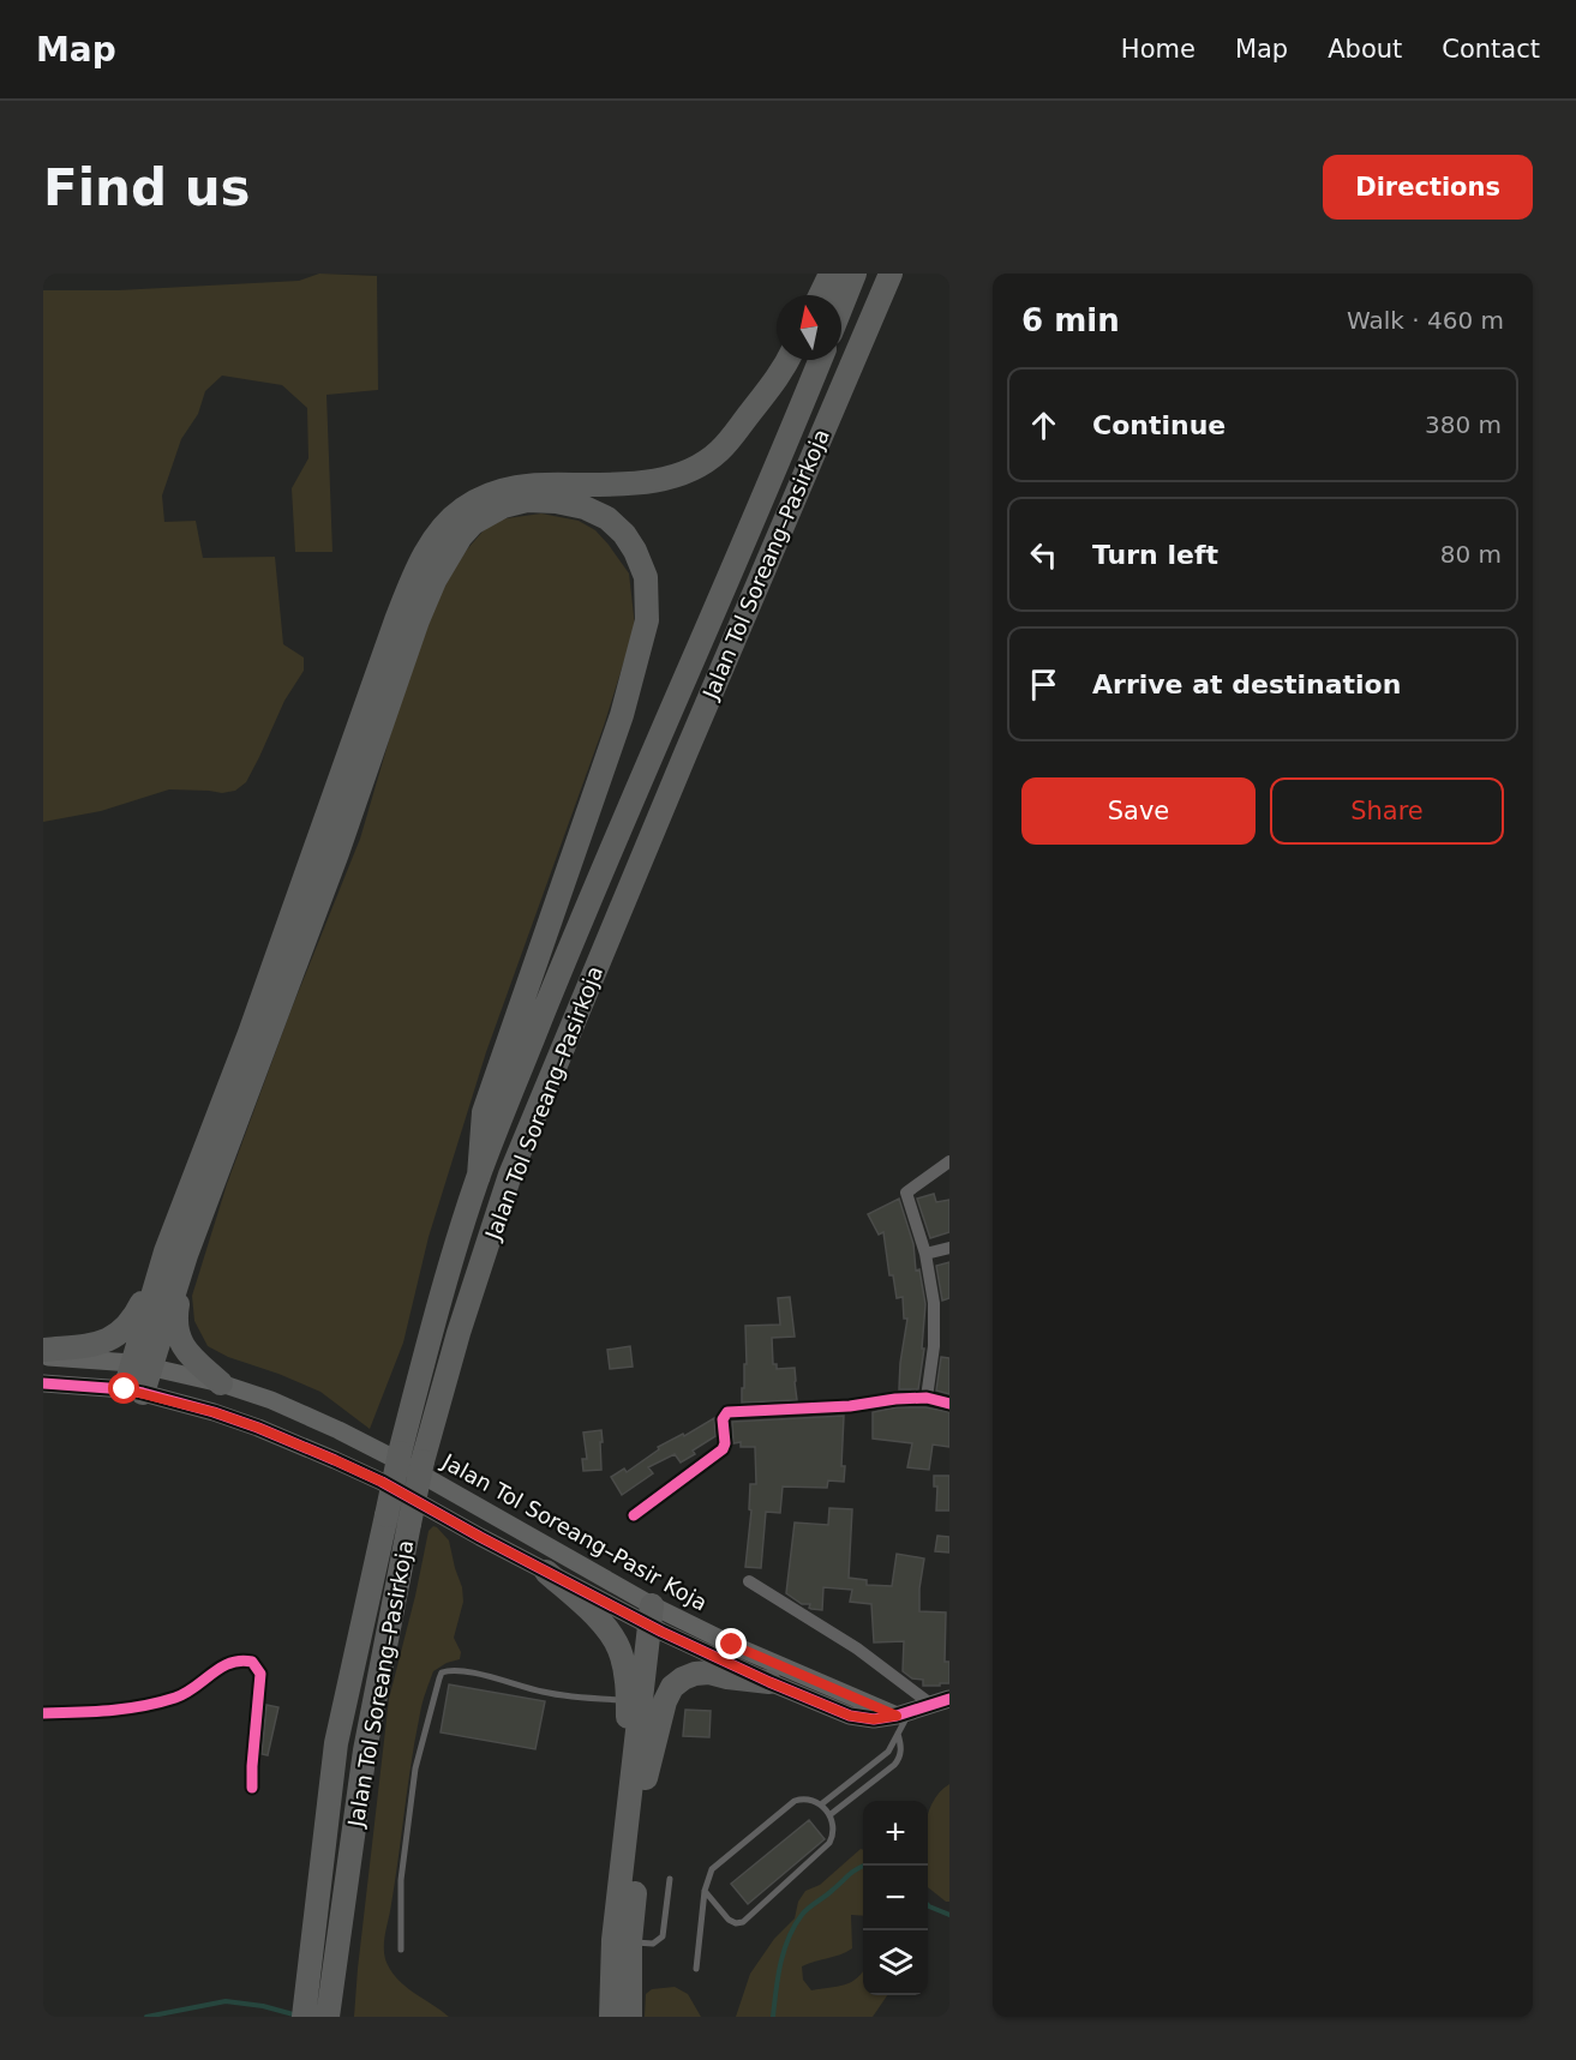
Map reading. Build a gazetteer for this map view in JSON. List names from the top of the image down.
{
  "streets": {
    "highway": ["Jalan Tol Soreang–Pasirkoja"],
    "street": ["Jalan Tol Soreang–Pasir Koja"]
  },
  "north": "top",
  "page": {
    "header": "Map",
    "nav": [
      "Home",
      "Map",
      "About",
      "Contact"
    ],
    "buttons": [
      "Directions",
      ["Save", "Share"]
    ],
    "title": "Find us",
    "heading": ["6 min", "Walk · 460 m"],
    "list": [
      ["Continue", "380 m"],
      ["Turn left", "80 m"],
      "Arrive at destination"
    ],
    "map_buttons": ["+", "−"]
  }
}
